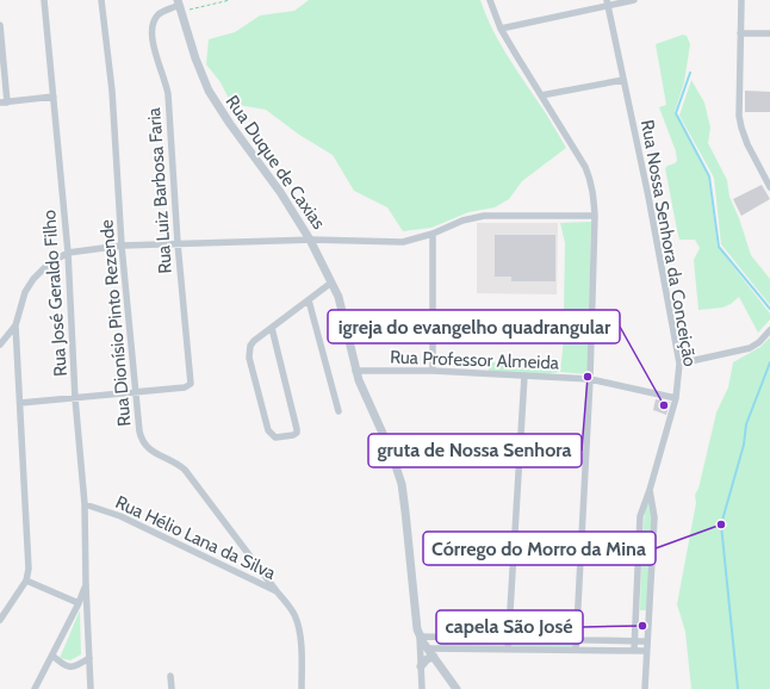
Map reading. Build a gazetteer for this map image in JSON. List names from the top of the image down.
{
  "streets": {
    "street": [
      "Rua Duque de Caxias",
      "Rua Luiz Barbosa Faria",
      "Rua Nossa Senhora da Conceição",
      "Rua José Geraldo Filho",
      "Rua Dionísio Pinto Rezende",
      "Rua Professor Almeida",
      "Rua Hélio Lana da Silva"
    ]
  },
  "crossings": [
    ["Rua Duque de Caxias", "Rua Luiz Barbosa Faria"],
    ["Rua Duque de Caxias", "Rua Professor Almeida"],
    ["Rua Luiz Barbosa Faria", "Rua Dionísio Pinto Rezende"],
    ["Rua Nossa Senhora da Conceição", "Rua Professor Almeida"],
    ["Rua José Geraldo Filho", "Rua Hélio Lana da Silva"],
    ["Rua Dionísio Pinto Rezende", "Rua Hélio Lana da Silva"]
  ],
  "places": [
    "gruta de Nossa Senhora",
    "igreja do evangelho quadrangular",
    "Córrego do Morro da Mina",
    "capela São José"
  ]
}
